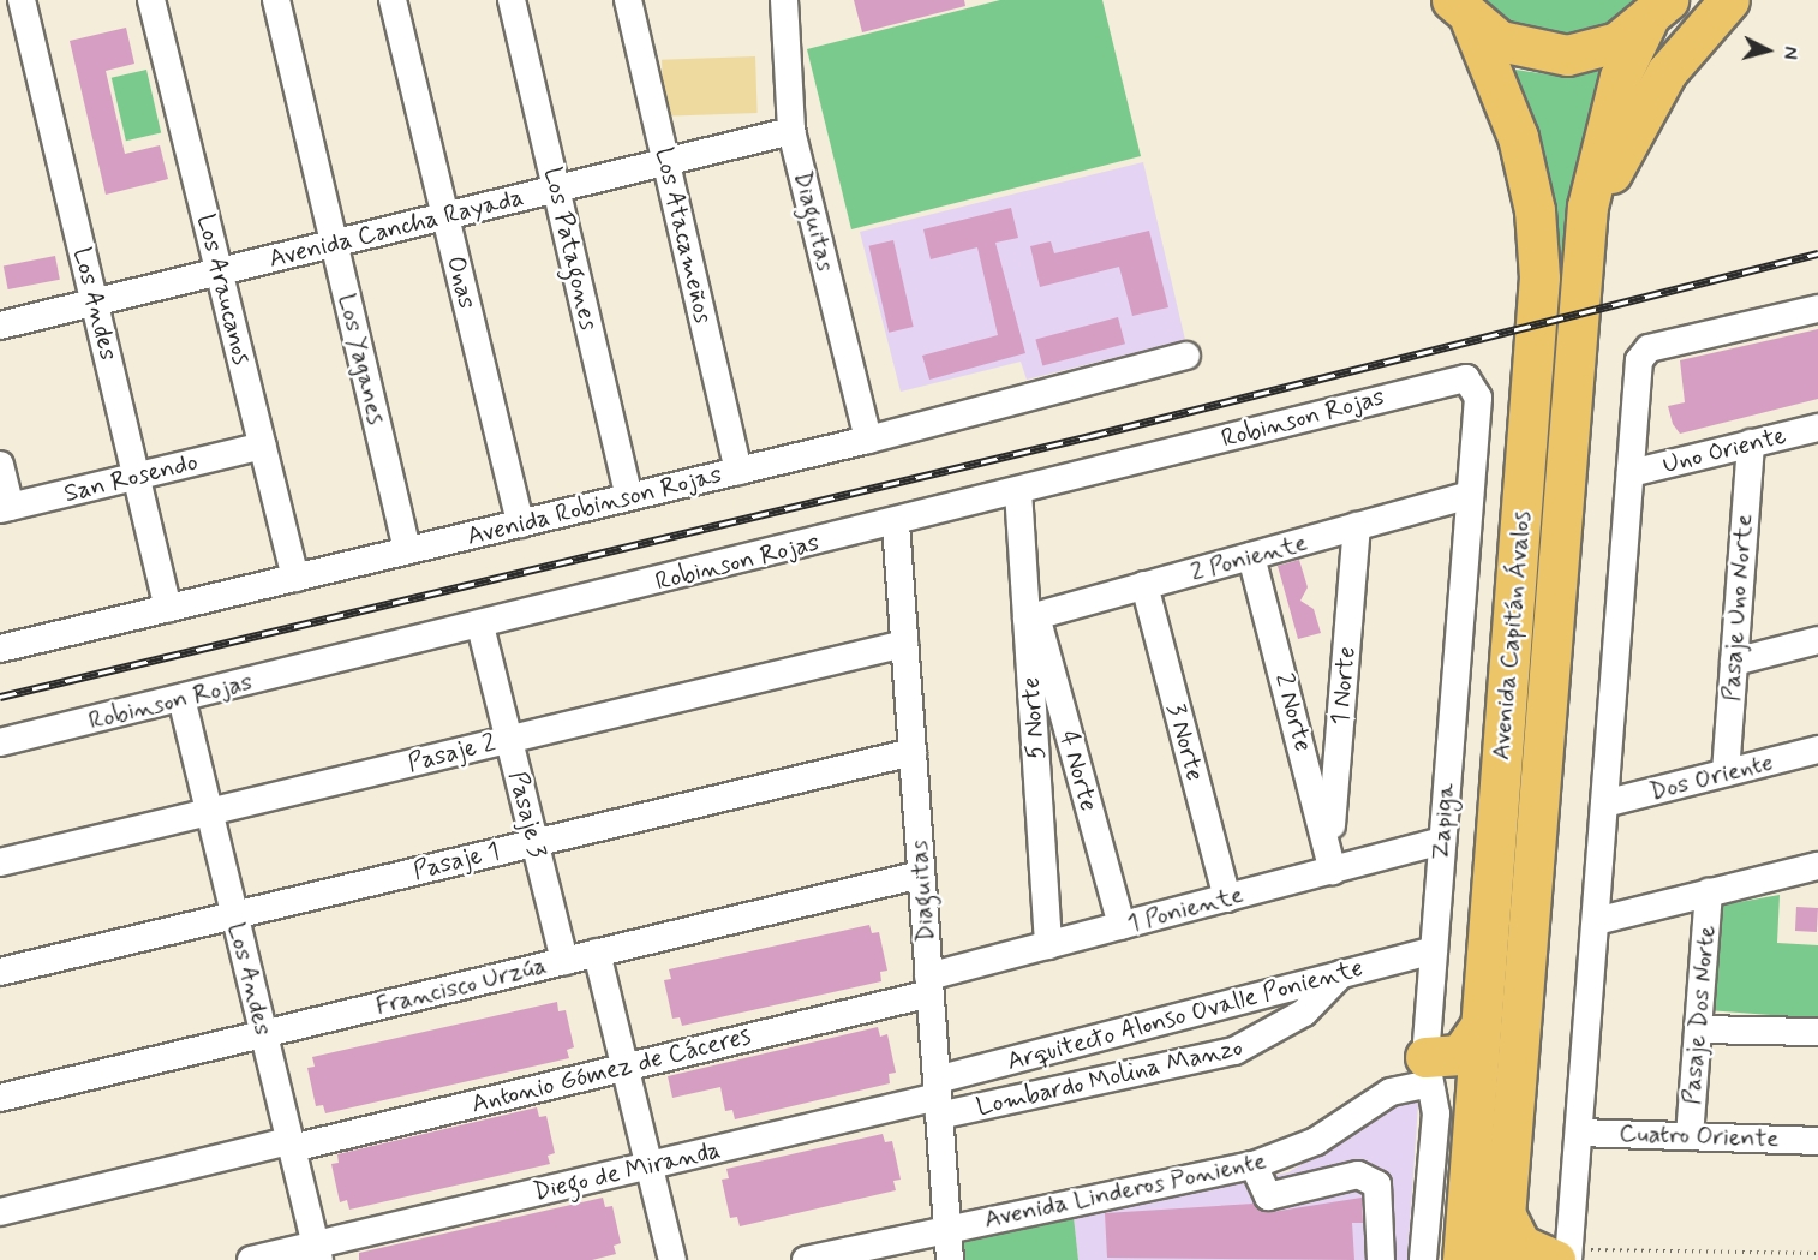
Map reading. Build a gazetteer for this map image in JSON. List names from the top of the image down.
{
  "streets": {
    "highway": ["Avenida Capitán Ávalos"],
    "street": [
      "Diaguitas",
      "Avenida Cancha Rayada",
      "Los Atacameños",
      "Los Patagones",
      "Onas",
      "Los Araucanos",
      "Los Andes",
      "Los Yaganes",
      "Robinson Rojas",
      "Uno Oriente",
      "San Rosendo",
      "Avenida Robinson Rojas",
      "2 Poniente",
      "Pasaje Uno Norte",
      "1 Norte",
      "2 Norte",
      "5 Norte",
      "3 Norte",
      "Pasaje 2",
      "4 Norte",
      "Dos Oriente",
      "Pasaje 3",
      "Zapiga",
      "Pasaje 1",
      "1 Poniente",
      "Francisco Urzúa",
      "Arquitecto Alonso Ovalle Poniente",
      "Pasaje Dos Norte",
      "Antonio Gómez de Cáceres",
      "Lombardo Molina Manzo",
      "Cuatro Oriente",
      "Diego de Miranda",
      "Avenida Linderos Poniente"
    ]
  },
  "crossings": [
    ["Diaguitas", "Avenida Cancha Rayada"],
    ["Diaguitas", "Robinson Rojas"],
    ["Diaguitas", "Avenida Robinson Rojas"],
    ["Diaguitas", "Pasaje 2"],
    ["Diaguitas", "Pasaje 1"],
    ["Diaguitas", "1 Poniente"],
    ["Diaguitas", "Francisco Urzúa"],
    ["Diaguitas", "Arquitecto Alonso Ovalle Poniente"],
    ["Diaguitas", "Antonio Gómez de Cáceres"],
    ["Diaguitas", "Lombardo Molina Manzo"],
    ["Diaguitas", "Diego de Miranda"],
    ["Diaguitas", "Avenida Linderos Poniente"],
    ["Avenida Cancha Rayada", "Los Atacameños"],
    ["Avenida Cancha Rayada", "Los Patagones"],
    ["Avenida Cancha Rayada", "Onas"],
    ["Avenida Cancha Rayada", "Los Araucanos"],
    ["Avenida Cancha Rayada", "Los Andes"],
    ["Avenida Cancha Rayada", "Los Yaganes"],
    ["Los Atacameños", "Avenida Robinson Rojas"],
    ["Los Patagones", "Avenida Robinson Rojas"],
    ["Onas", "Avenida Robinson Rojas"],
    ["Los Araucanos", "San Rosendo"],
    ["Los Araucanos", "Avenida Robinson Rojas"],
    ["Los Andes", "Robinson Rojas"],
    ["Los Andes", "San Rosendo"],
    ["Los Andes", "Avenida Robinson Rojas"],
    ["Los Andes", "Pasaje 2"],
    ["Los Andes", "Pasaje 1"],
    ["Los Andes", "Francisco Urzúa"],
    ["Los Andes", "Antonio Gómez de Cáceres"],
    ["Los Andes", "Diego de Miranda"],
    ["Los Yaganes", "Avenida Robinson Rojas"],
    ["Robinson Rojas", "5 Norte"],
    ["Robinson Rojas", "Pasaje 3"],
    ["Robinson Rojas", "Zapiga"],
    ["Uno Oriente", "Pasaje Uno Norte"],
    ["2 Poniente", "1 Norte"],
    ["2 Poniente", "2 Norte"],
    ["2 Poniente", "5 Norte"],
    ["2 Poniente", "3 Norte"],
    ["2 Poniente", "4 Norte"],
    ["2 Poniente", "Zapiga"],
    ["Pasaje Uno Norte", "Dos Oriente"],
    ["1 Norte", "2 Norte"],
    ["1 Norte", "1 Poniente"],
    ["2 Norte", "1 Poniente"],
    ["5 Norte", "4 Norte"],
    ["5 Norte", "1 Poniente"],
    ["3 Norte", "1 Poniente"],
    ["Pasaje 2", "Pasaje 3"],
    ["4 Norte", "1 Poniente"],
    ["Pasaje 3", "Pasaje 1"],
    ["Pasaje 3", "Francisco Urzúa"],
    ["Zapiga", "1 Poniente"],
    ["Zapiga", "Arquitecto Alonso Ovalle Poniente"],
    ["Zapiga", "Avenida Linderos Poniente"],
    ["1 Poniente", "Antonio Gómez de Cáceres"],
    ["Arquitecto Alonso Ovalle Poniente", "Lombardo Molina Manzo"],
    ["Arquitecto Alonso Ovalle Poniente", "Diego de Miranda"],
    ["Pasaje Dos Norte", "Cuatro Oriente"],
    ["Lombardo Molina Manzo", "Diego de Miranda"]
  ],
  "north": "right"
}
